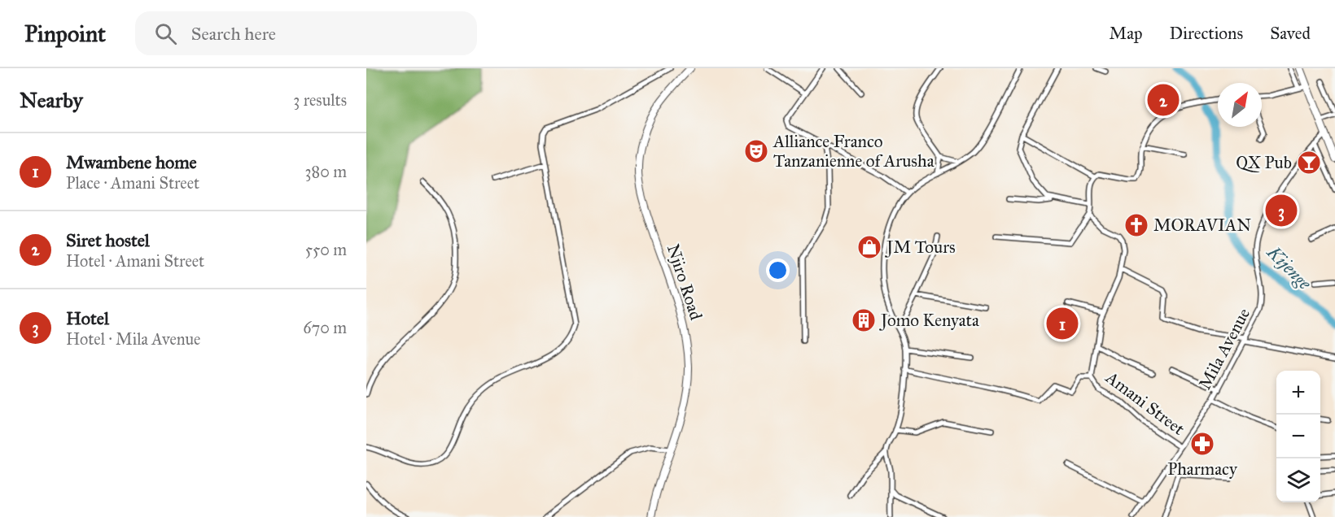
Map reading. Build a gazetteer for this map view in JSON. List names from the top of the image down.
{
  "streets": {
    "street": ["Njiro Road", "Mila Avenue", "Amani Street"]
  },
  "crossings": [
    ["Mila Avenue", "Amani Street"]
  ],
  "water": ["Kijenge"],
  "places": {
    "theatre": ["Alliance Franco Tanzanienne of Arusha"],
    "bar": ["QX Pub"],
    "church": ["MORAVIAN"],
    "shop": ["JM Tours"],
    "building": ["Jomo Kenyata"],
    "pharmacy": ["Pharmacy"]
  },
  "north": "top right",
  "page": {
    "header": "Pinpoint",
    "search": "Search here",
    "nav": ["Map", "Directions", "Saved"],
    "heading": ["Nearby", "3 results"],
    "pins": ["2", "3", "1"],
    "list": [
      {
        "mark": "1",
        "name": "Mwambene home",
        "note": "Place · Amani Street",
        "value": "380 m"
      },
      {
        "mark": "2",
        "name": "Siret hostel",
        "note": "Hotel · Amani Street",
        "value": "550 m"
      },
      {
        "mark": "3",
        "name": "Hotel",
        "note": "Hotel · Mila Avenue",
        "value": "670 m"
      }
    ],
    "map_buttons": ["+", "−"]
  }
}
